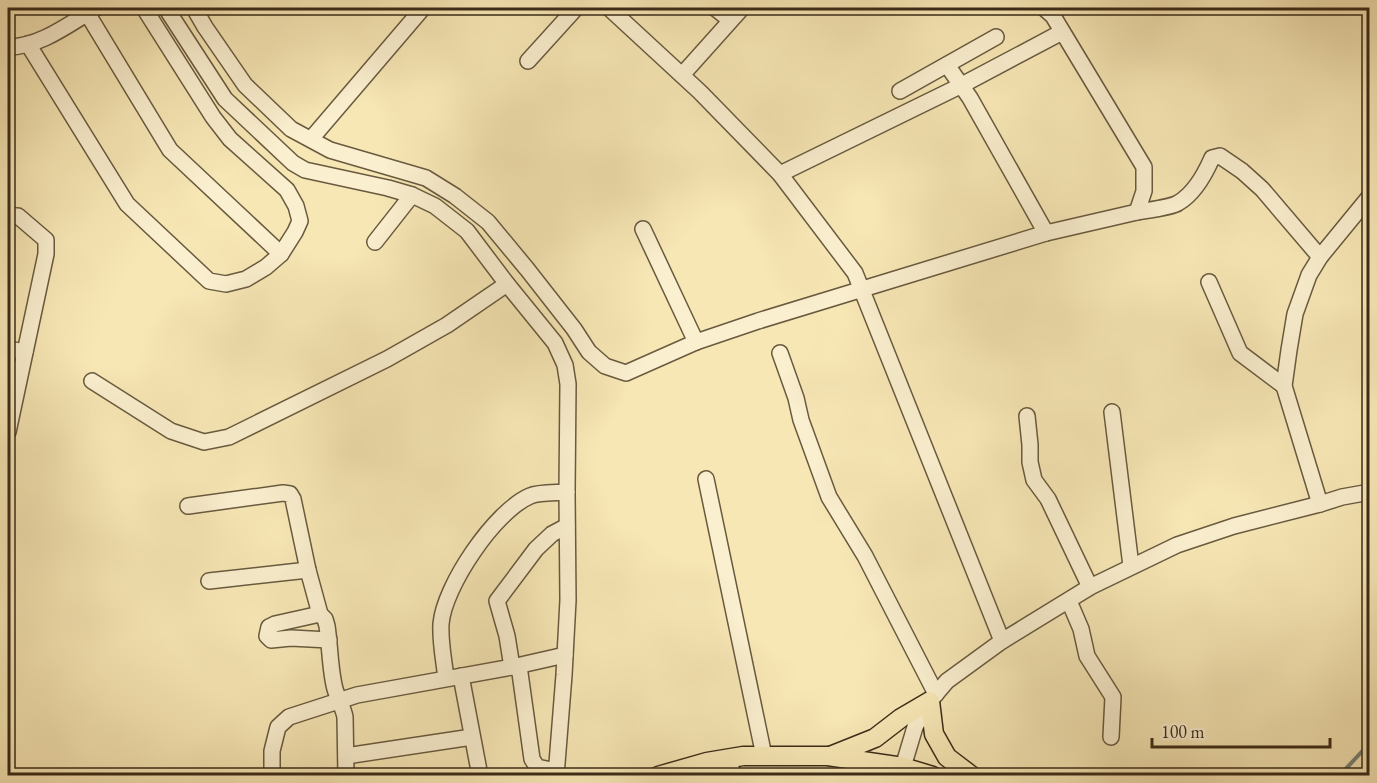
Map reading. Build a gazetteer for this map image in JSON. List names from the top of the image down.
{
  "scale_bar": "100 m"
}
